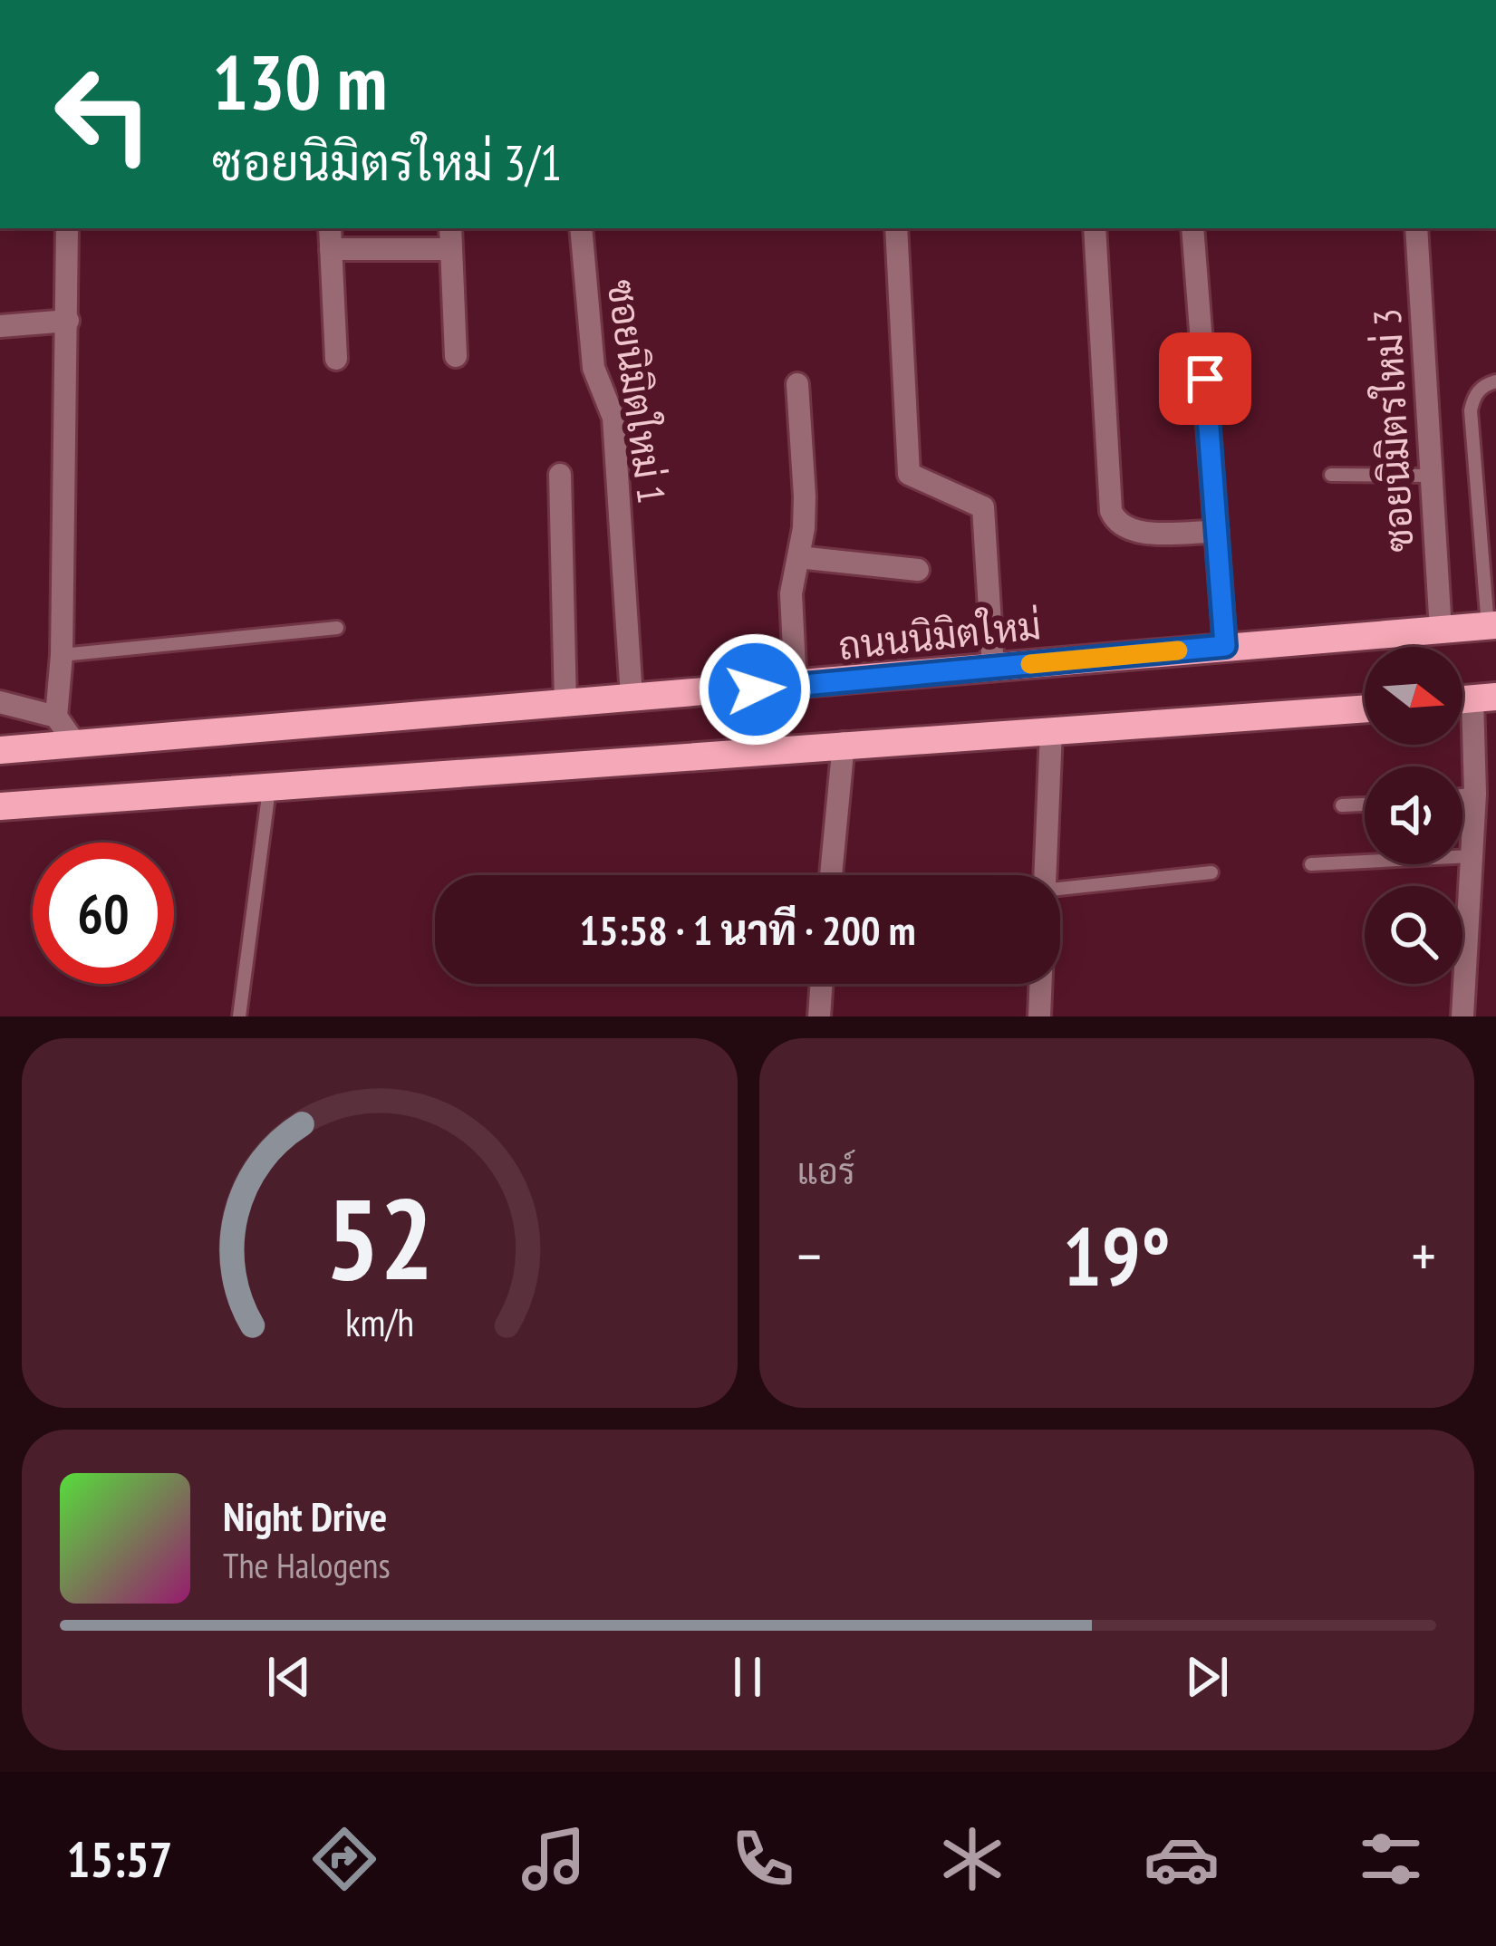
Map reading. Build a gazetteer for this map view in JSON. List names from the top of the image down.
{
  "streets": {
    "main road": ["ถนนนิมิตใหม่"],
    "street": ["ซอยนิมิตใหม่ 1", "ซอยนิมิตรใหม่ 3"]
  },
  "crossings": [
    ["ซอยนิมิตใหม่ 1", "ถนนนิมิตใหม่"],
    ["ซอยนิมิตรใหม่ 3", "ถนนนิมิตใหม่"]
  ],
  "north": "right",
  "page": {
    "turn": ["130 m", "ซอยนิมิตรใหม่ 3/1"],
    "limit": "60",
    "trip": "15:58 · 1 นาที · 200 m",
    "tile": "แอร์",
    "heat": ["−", "19°", "+"],
    "song": ["Night Drive", "The Halogens"],
    "tabs": "15:57",
    "gauge": ["52", "km/h"]
  }
}
